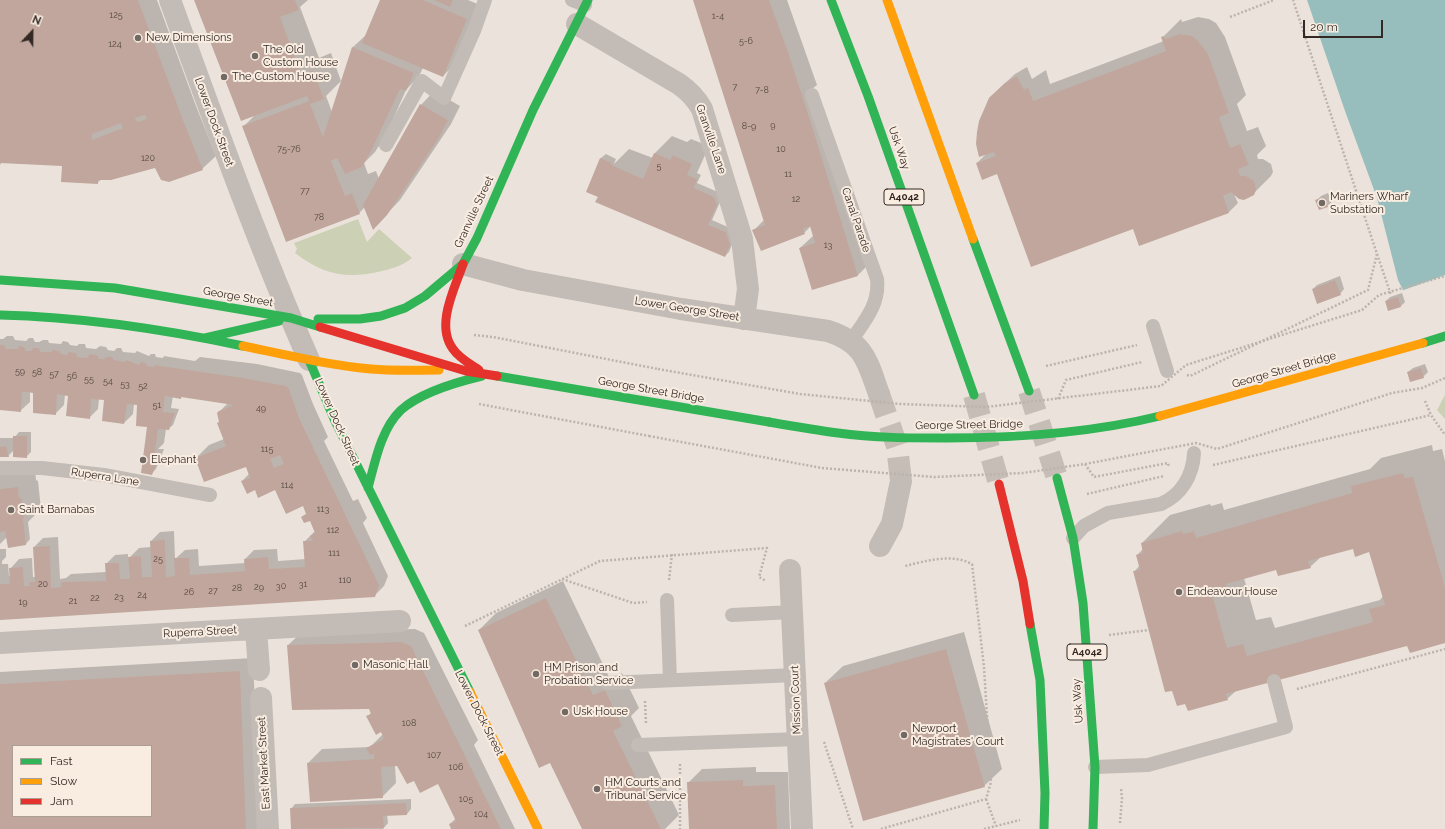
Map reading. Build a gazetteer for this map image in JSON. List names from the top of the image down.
{
  "streets": {
    "main road": [
      "Lower Dock Street",
      "Usk Way",
      "A4042",
      "Granville Street",
      "George Street",
      "George Street Bridge"
    ],
    "street": [
      "Granville Lane",
      "Lower George Street",
      "Ruperra Street",
      "Mission Court",
      "East Market Street"
    ],
    "lane": ["Canal Parade", "Ruperra Lane"]
  },
  "crossings": [
    ["Lower Dock Street", "Granville Street"],
    ["Lower Dock Street", "George Street"],
    ["Granville Lane", "Granville Street"],
    ["Granville Lane", "Lower George Street"],
    ["Granville Street", "George Street"],
    ["Granville Street", "Lower George Street"],
    ["Canal Parade", "Lower George Street"],
    ["George Street", "George Street Bridge"]
  ],
  "places": [
    "New Dimensions",
    "The Old Custom House",
    "The Custom House",
    "Mariners Wharf Substation",
    "Elephant",
    "Saint Barnabas",
    "Endeavour House",
    "Masonic Hall",
    "HM Prison and Probation Service",
    "Usk House",
    "Newport Magistrates' Court",
    "HM Courts and Tribunal Service"
  ],
  "house_numbers": [
    "125",
    "1-4",
    "5-6",
    "124",
    "7",
    "7-8",
    "9",
    "8-9",
    "75-76",
    "10",
    "120",
    "5",
    "11",
    "77",
    "12",
    "78",
    "13",
    "59",
    "58",
    "57",
    "56",
    "55",
    "54",
    "53",
    "52",
    "51",
    "49",
    "115",
    "114",
    "113",
    "112",
    "111",
    "25",
    "110",
    "20",
    "31",
    "30",
    "29",
    "28",
    "27",
    "26",
    "24",
    "23",
    "22",
    "21",
    "19",
    "108",
    "107",
    "106",
    "105",
    "104"
  ],
  "legend": ["Fast", "Slow", "Jam"],
  "scale_bar": "20 m",
  "north": "top"
}
